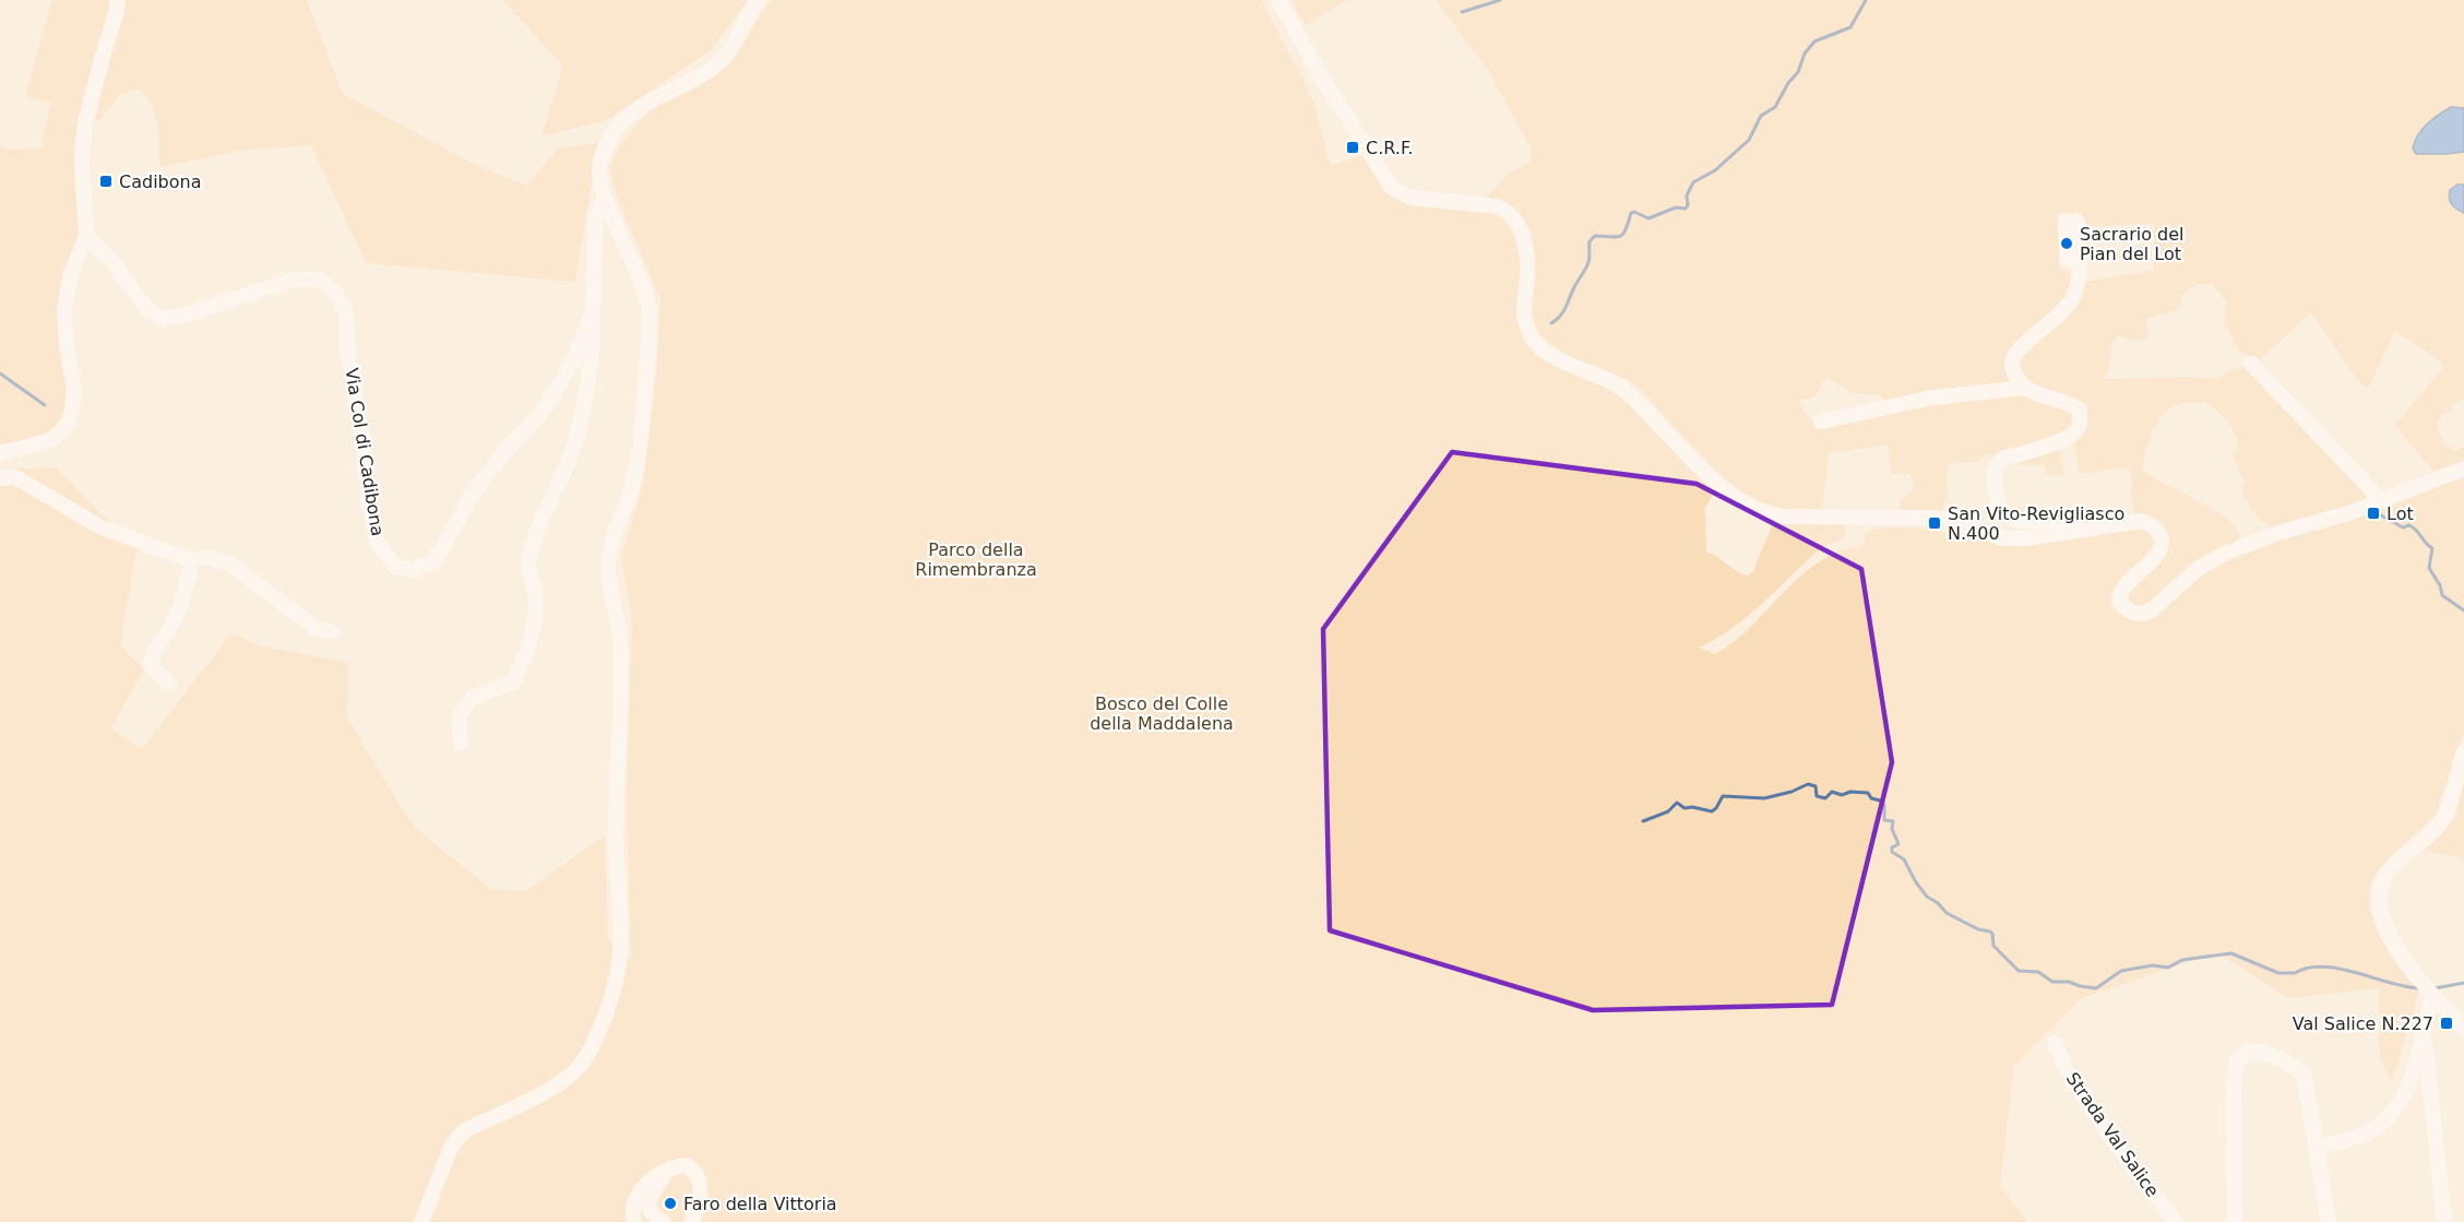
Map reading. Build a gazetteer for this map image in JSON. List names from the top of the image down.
{
  "streets": {
    "street": ["Via Col di Cadibona", "Strada Val Salice"]
  },
  "parks": ["Parco della Rimembranza", "Bosco del Colle della Maddalena"],
  "places": {
    "transit": [
      "C.R.F.",
      "Cadibona",
      "Lot",
      "San Vito-Revigliasco N.400",
      "Val Salice N.227"
    ],
    "other": ["Sacrario del Pian del Lot", "Faro della Vittoria"]
  }
}
